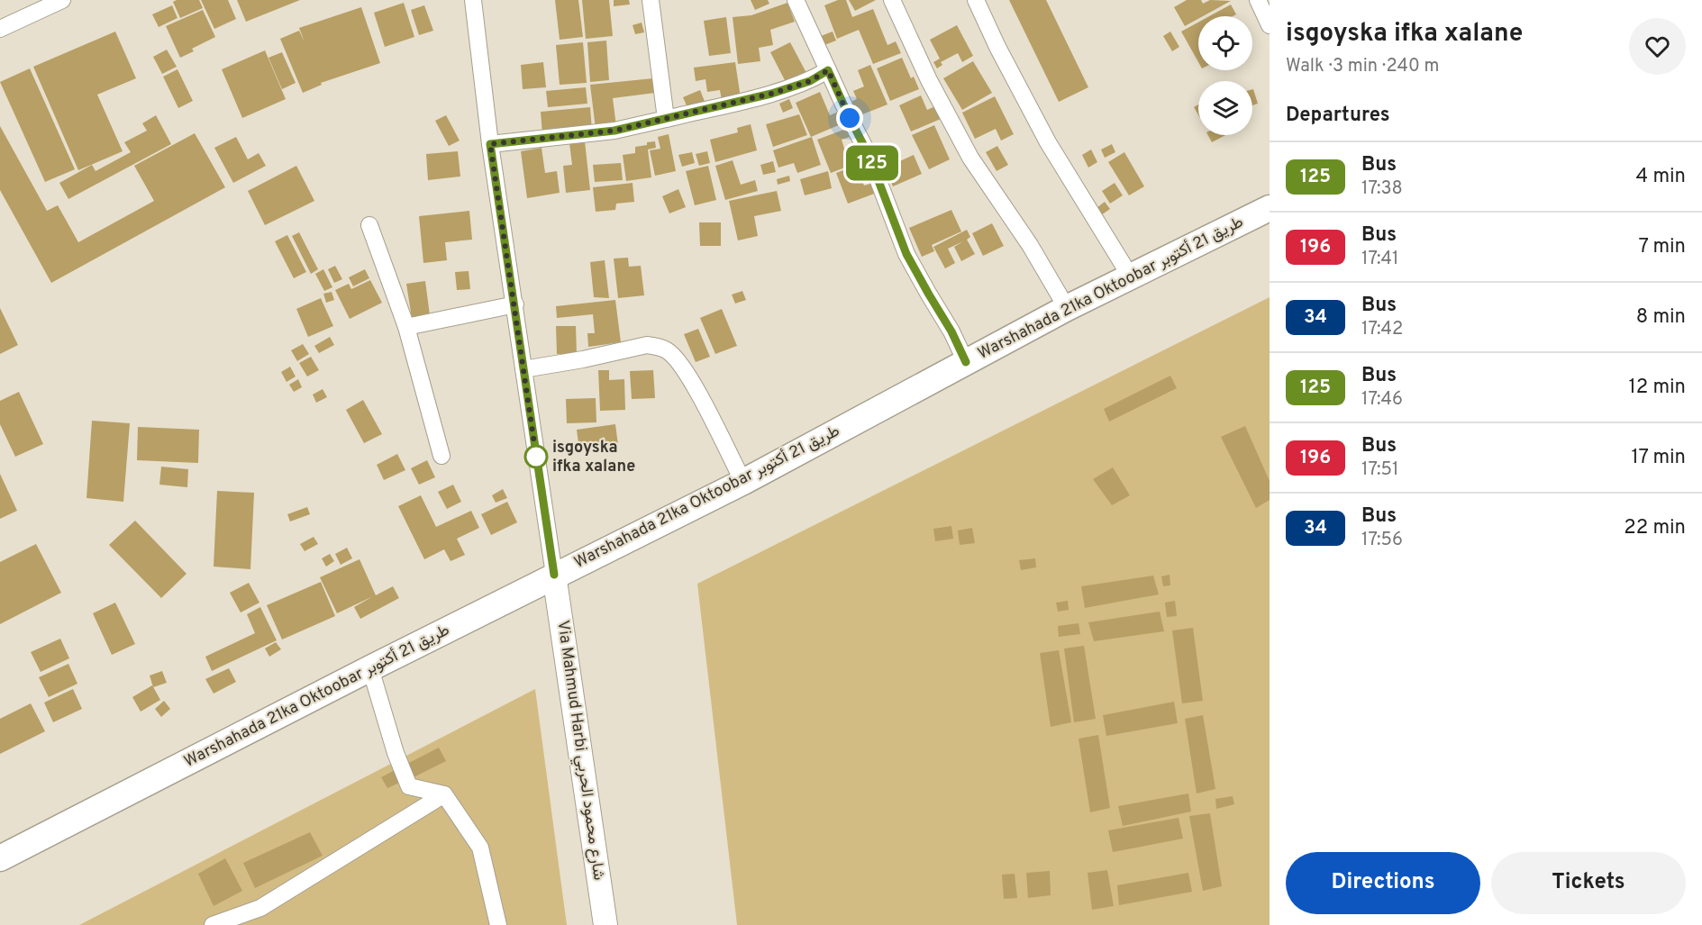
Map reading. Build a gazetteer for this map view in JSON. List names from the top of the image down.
{
  "streets": {
    "main road": ["Warshahada 21ka Oktoobar طريق 21 أكتوبر"],
    "street": ["Via Mahmud Harbi شارع محمود الحربي"]
  },
  "crossings": [
    ["Warshahada 21ka Oktoobar طريق 21 أكتوبر", "Via Mahmud Harbi شارع محمود الحربي"]
  ],
  "places": ["isgoyska ifka xalane"],
  "lines": ["bus line 125"],
  "page": {
    "on_map": "125",
    "heading": [
      ["isgoyska ifka xalane", "Walk · 3 min · 240 m"],
      "Departures"
    ],
    "list": [
      {
        "mark": "125",
        "name": "Bus",
        "note": "17:38",
        "value": "4 min"
      },
      {
        "mark": "196",
        "name": "Bus",
        "note": "17:41",
        "value": "7 min"
      },
      {
        "mark": "34",
        "name": "Bus",
        "note": "17:42",
        "value": "8 min"
      },
      {
        "mark": "125",
        "name": "Bus",
        "note": "17:46",
        "value": "12 min"
      },
      {
        "mark": "196",
        "name": "Bus",
        "note": "17:51",
        "value": "17 min"
      },
      {
        "mark": "34",
        "name": "Bus",
        "note": "17:56",
        "value": "22 min"
      }
    ],
    "buttons": ["Directions", "Tickets"]
  }
}
